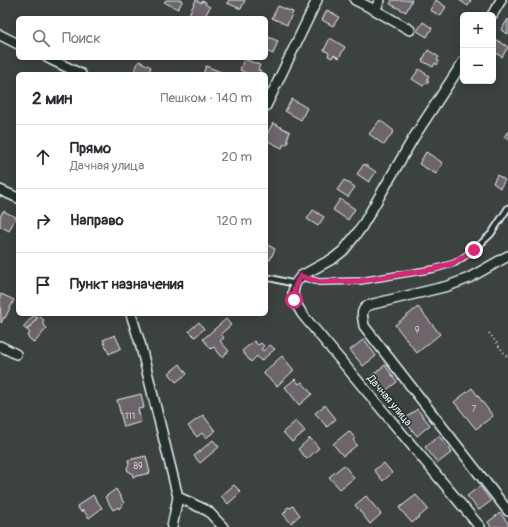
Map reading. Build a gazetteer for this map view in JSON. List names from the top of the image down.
{
  "streets": {
    "street": ["Дачная улица"]
  },
  "house_numbers": [
    "9",
    "7",
    "111",
    "89"
  ],
  "page": {
    "map_buttons": ["+", "−"],
    "search": "Поиск",
    "heading": ["2 мин", "Пешком · 140 m"],
    "list": [
      ["Прямо", "Дачная улица", "20 m"],
      ["Направо", "120 m"],
      "Пункт назначения"
    ]
  }
}
